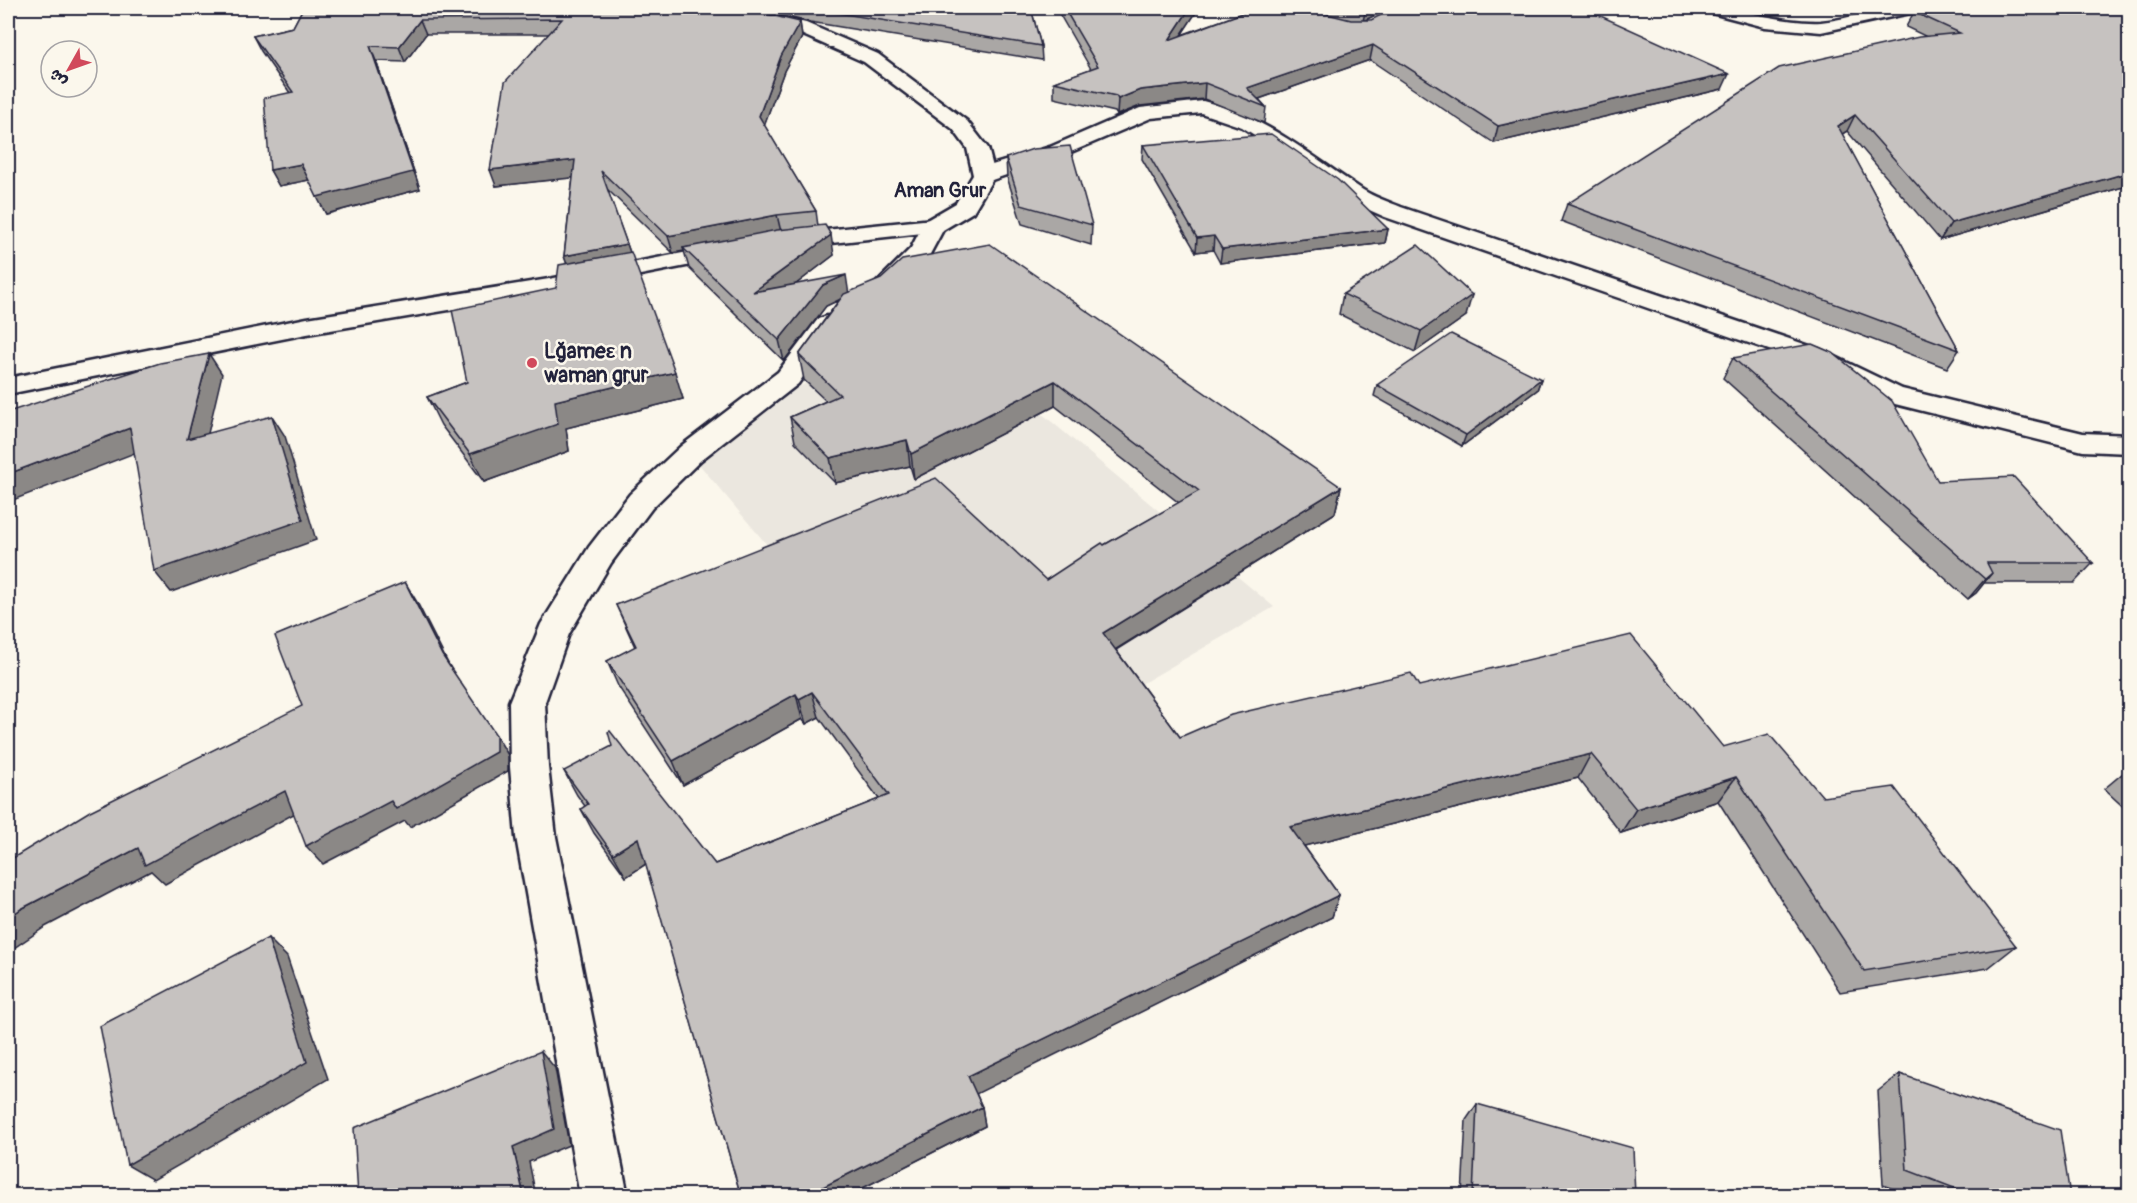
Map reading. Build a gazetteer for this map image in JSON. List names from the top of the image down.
{
  "districts": ["Aman Grur"],
  "places": ["Lǧameε n waman grur"],
  "north": "bottom left"
}
